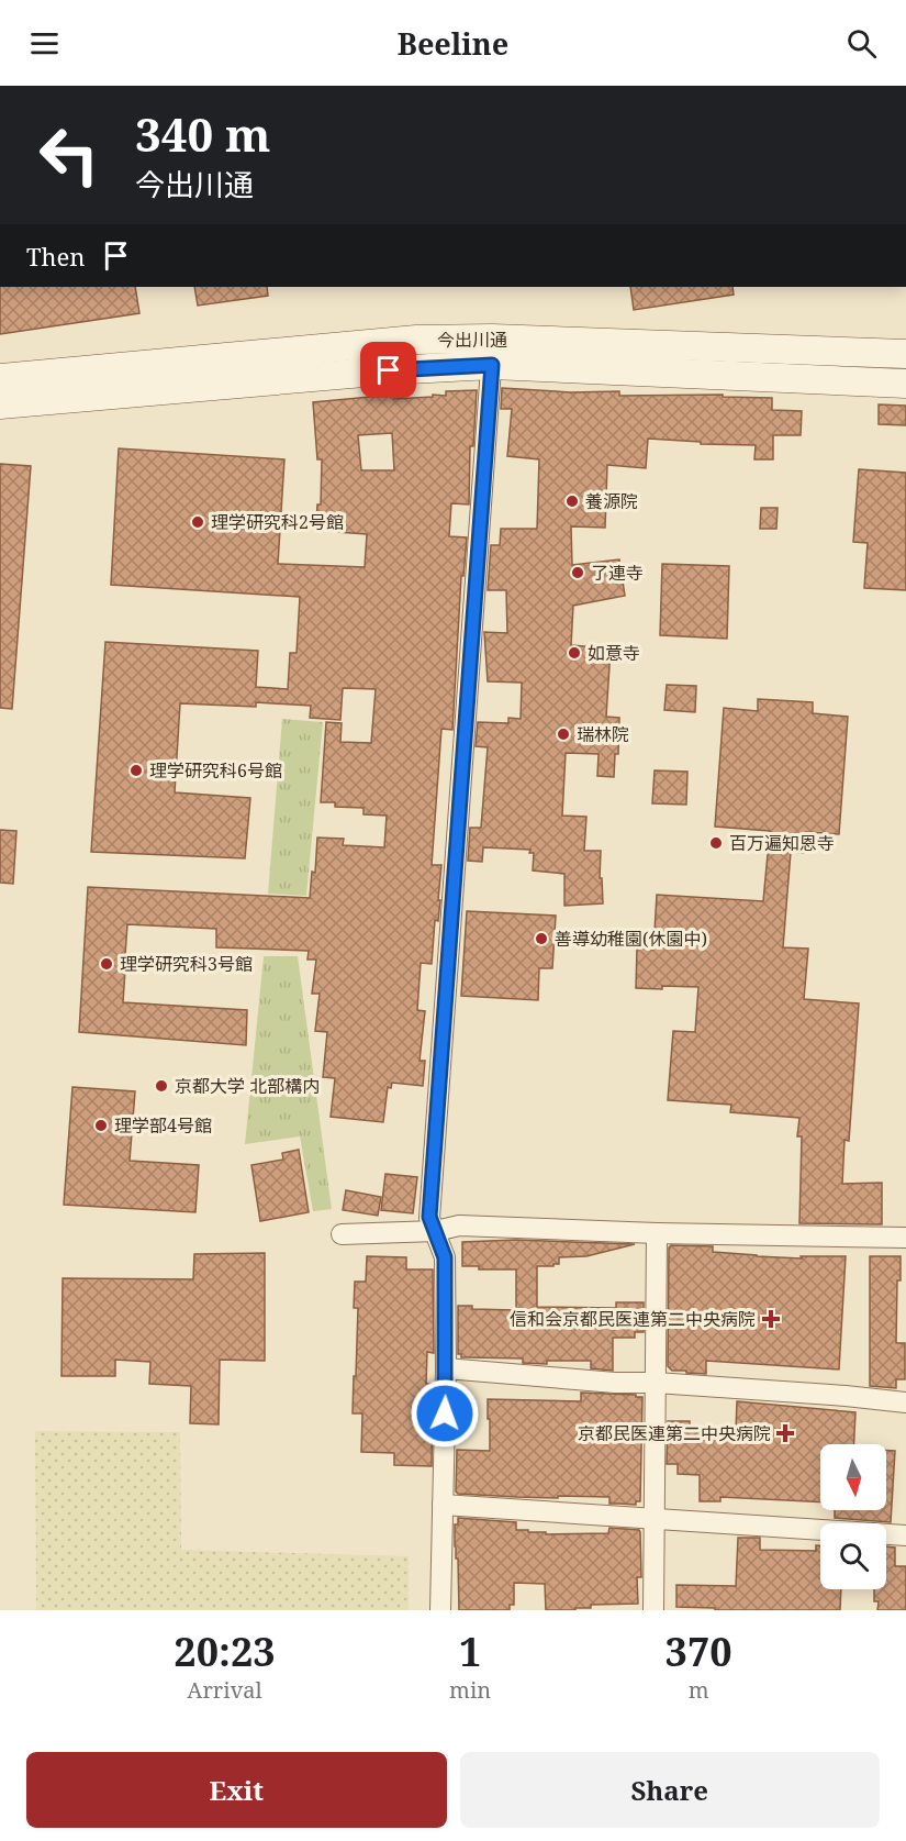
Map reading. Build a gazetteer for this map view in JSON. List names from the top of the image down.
{
  "streets": {
    "main road": ["今出川通"]
  },
  "places": {
    "other": [
      "養源院",
      "理学研究科2号館",
      "了連寺",
      "如意寺",
      "瑞林院",
      "理学研究科6号館",
      "百万遍知恩寺",
      "善導幼稚園(休園中)",
      "理学研究科3号館",
      "京都大学 北部構内",
      "理学部4号館"
    ],
    "health": ["信和会京都民医連第二中央病院", "京都民医連第二中央病院"]
  },
  "north": "bottom",
  "page": {
    "header": "Beeline",
    "turn": ["340 m", "今出川通"],
    "then": "Then",
    "eta": [
      "20:23",
      "Arrival",
      "1",
      "min",
      "370",
      "m"
    ],
    "buttons": ["Exit", "Share"]
  }
}
